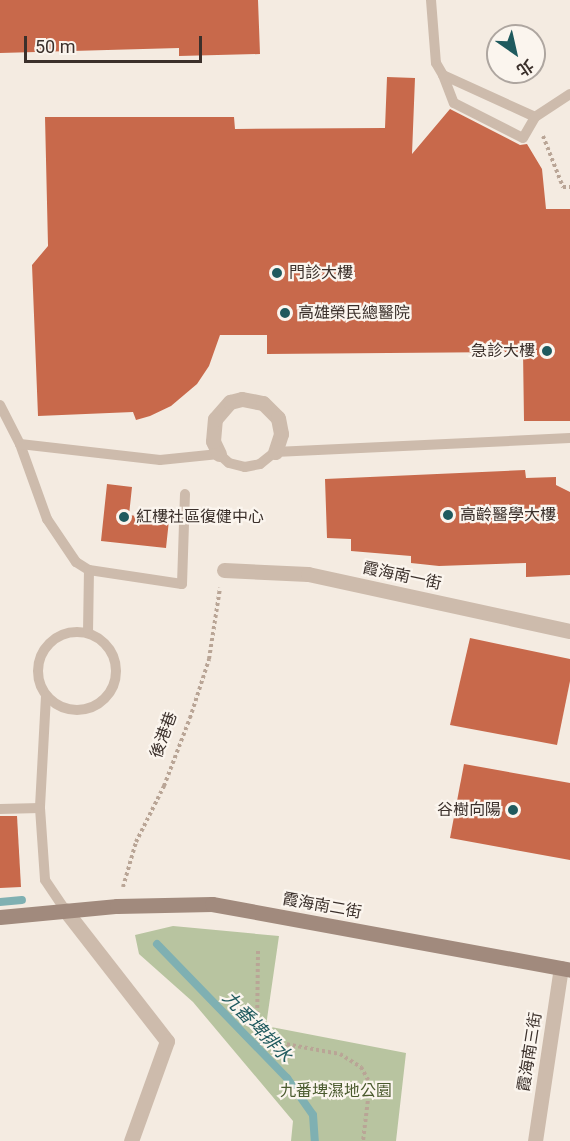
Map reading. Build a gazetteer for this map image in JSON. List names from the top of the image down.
{
  "streets": {
    "street": ["霞海南一街", "霞海南二街", "霞海南三街"],
    "path": ["後港巷"]
  },
  "crossings": [
    ["霞海南一街", "後港巷"],
    ["後港巷", "霞海南二街"],
    ["霞海南二街", "霞海南三街"]
  ],
  "water": ["九番埤排水"],
  "parks": ["九番埤濕地公園"],
  "places": [
    "門診大樓",
    "高雄榮民總醫院",
    "急診大樓",
    "高齡醫學大樓",
    "紅樓社區復健中心",
    "谷樹向陽"
  ],
  "scale_bar": "50 m",
  "north": "bottom right"
}
